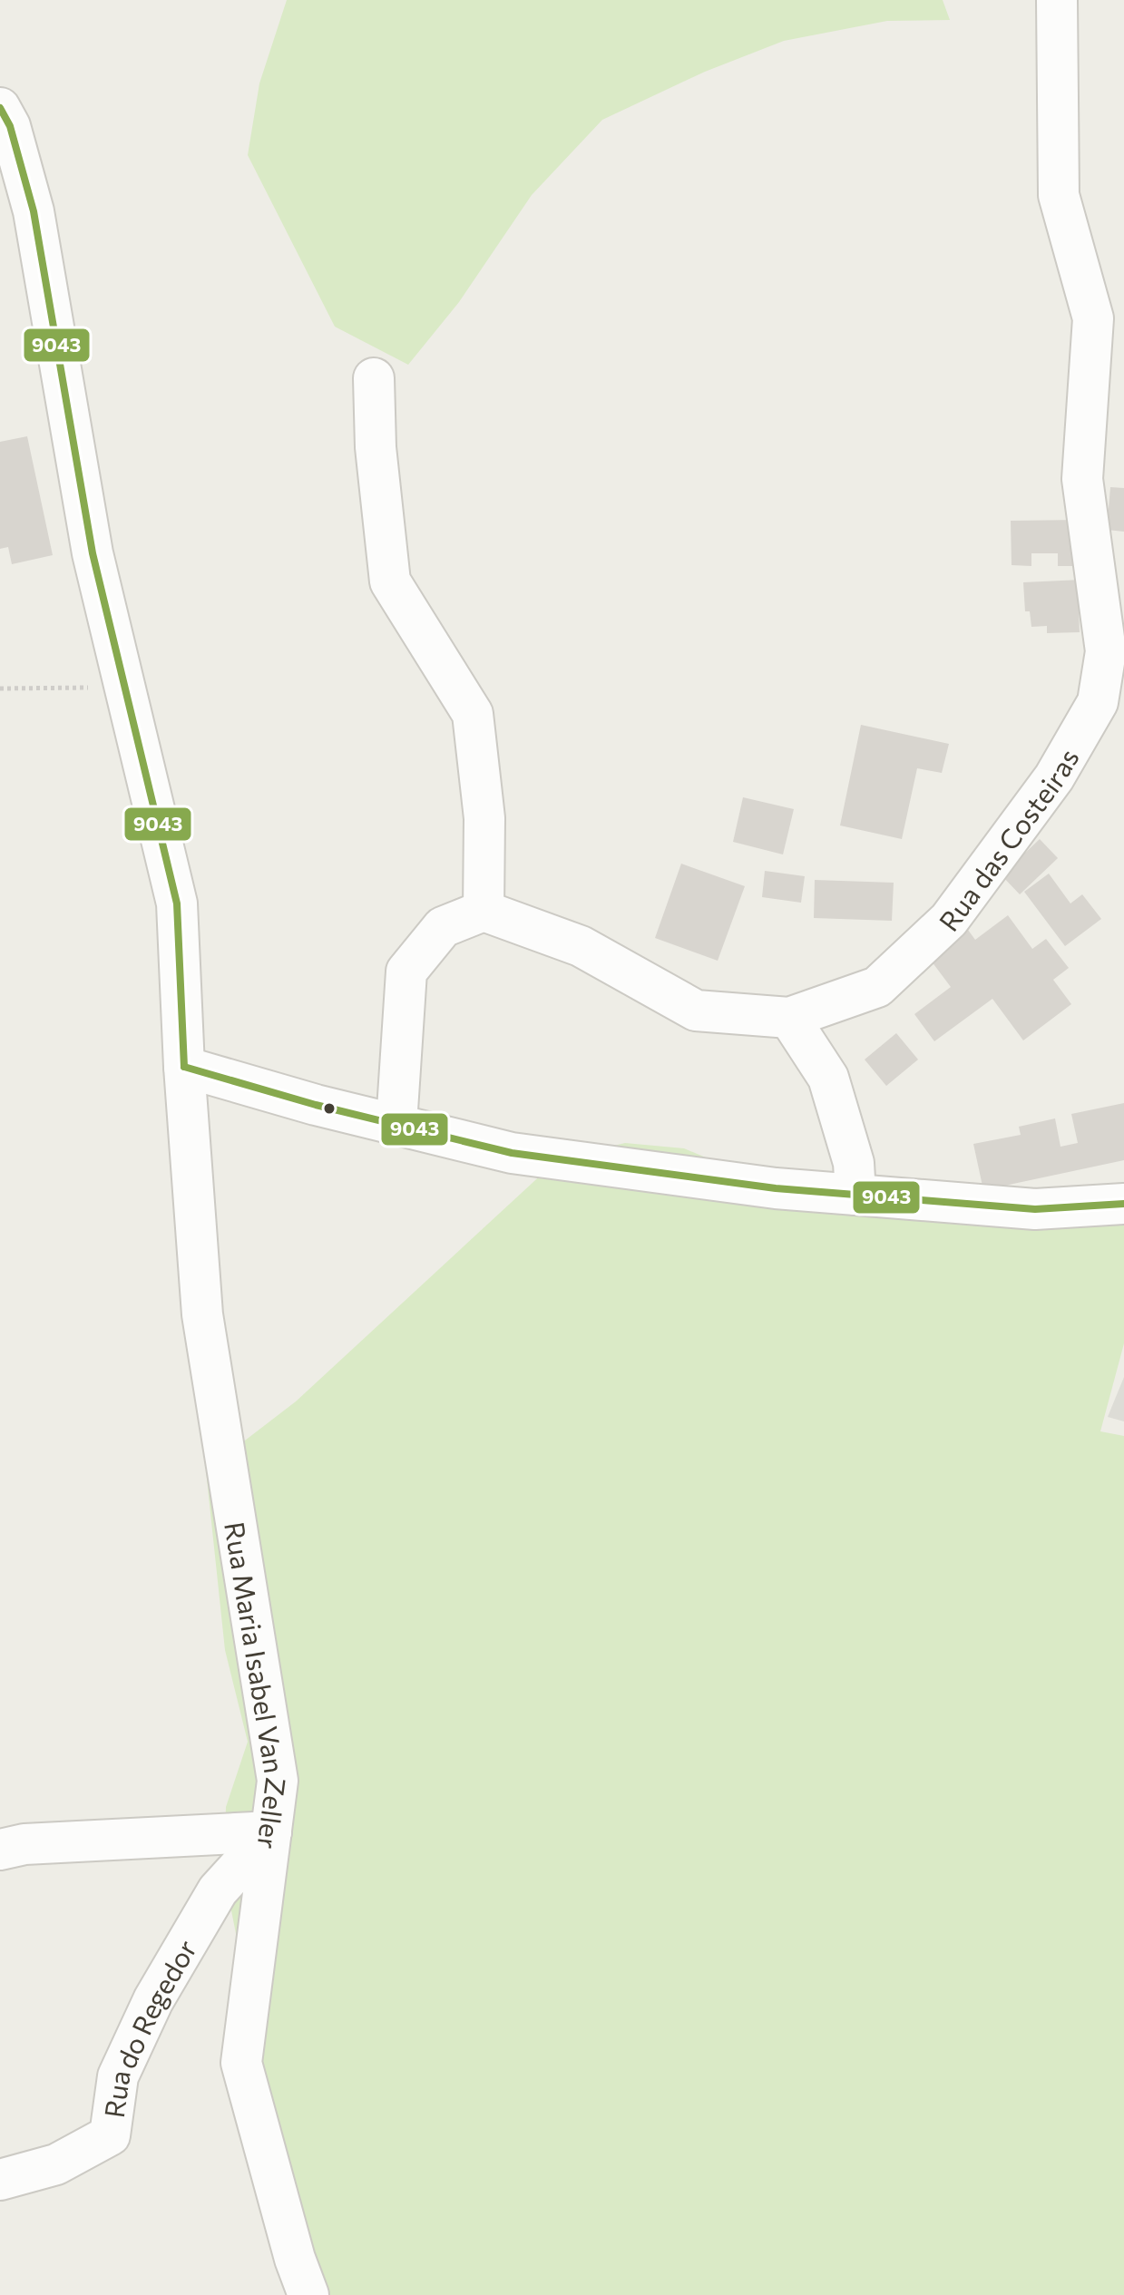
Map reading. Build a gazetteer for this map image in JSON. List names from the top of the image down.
{
  "streets": {
    "street": ["Rua das Costeiras", "Rua Maria Isabel Van Zeller", "Rua do Regedor"]
  },
  "crossings": [
    ["Rua Maria Isabel Van Zeller", "Rua do Regedor"]
  ],
  "lines": ["transit line 9043"]
}
